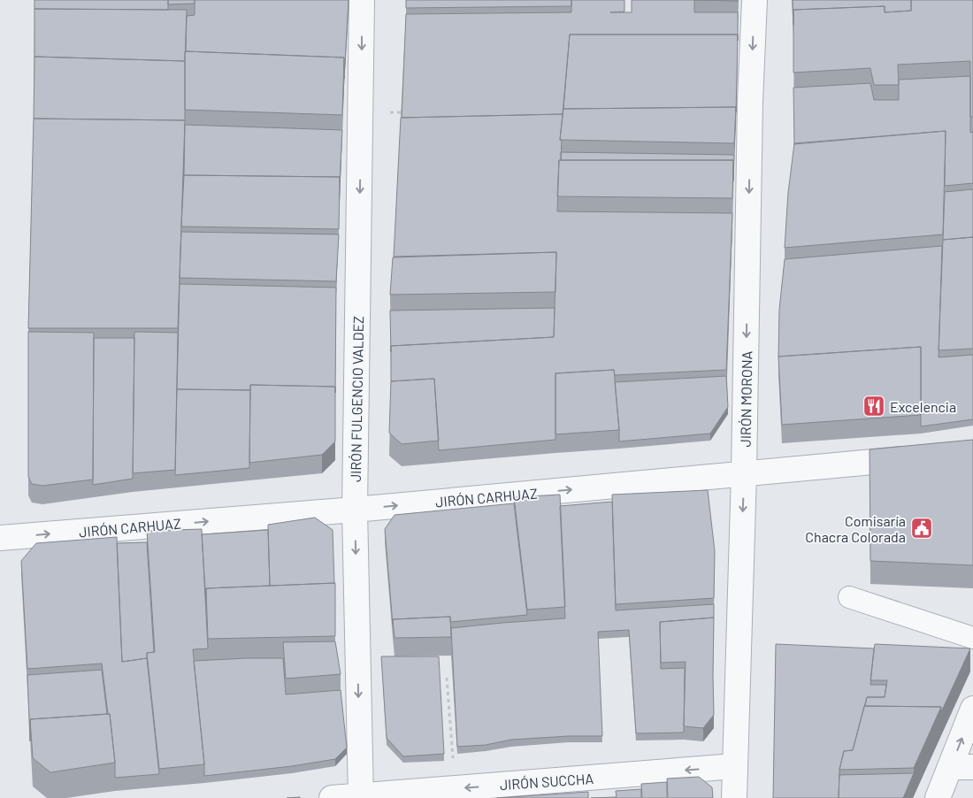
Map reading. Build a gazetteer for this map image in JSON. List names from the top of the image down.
{
  "streets": {
    "street": [
      "JIRÓN FULGENCIO VALDEZ",
      "JIRÓN MORONA",
      "JIRÓN CARHUAZ",
      "JIRÓN SUCCHA"
    ]
  },
  "crossings": [
    ["JIRÓN FULGENCIO VALDEZ", "JIRÓN CARHUAZ"],
    ["JIRÓN FULGENCIO VALDEZ", "JIRÓN SUCCHA"],
    ["JIRÓN MORONA", "JIRÓN CARHUAZ"],
    ["JIRÓN MORONA", "JIRÓN SUCCHA"]
  ],
  "one_way": [
    "JIRÓN FULGENCIO VALDEZ",
    "JIRÓN MORONA",
    "JIRÓN CARHUAZ",
    "JIRÓN SUCCHA"
  ],
  "places": {
    "restaurant": ["Excelencia"],
    "public building": ["Comisaría Chacra Colorada"]
  }
}
